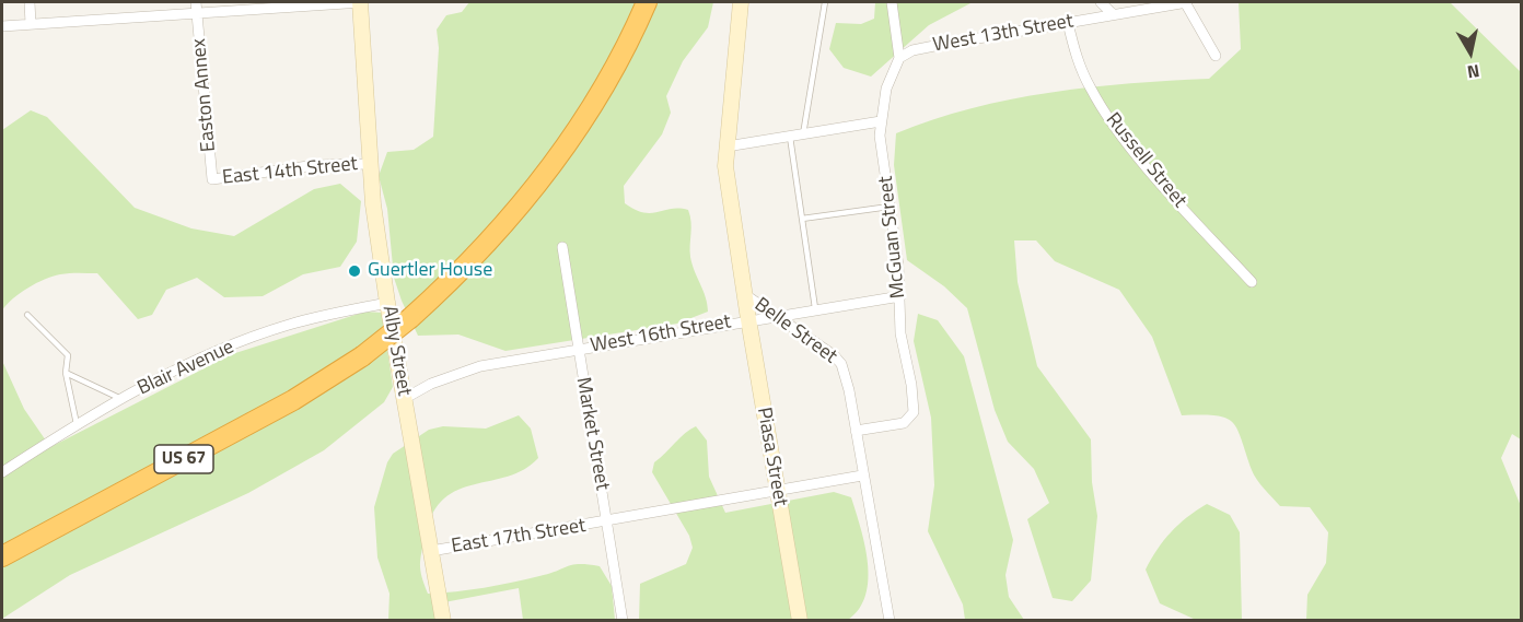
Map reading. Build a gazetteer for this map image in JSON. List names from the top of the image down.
{
  "streets": {
    "highway": ["US 67"],
    "street": [
      "West 13th Street",
      "Easton Annex",
      "Russell Street",
      "East 14th Street",
      "McGuan Street",
      "Belle Street",
      "West 16th Street",
      "Alby Street",
      "Blair Avenue",
      "Market Street",
      "Piasa Street",
      "East 17th Street"
    ]
  },
  "crossings": [
    ["West 13th Street", "Russell Street"],
    ["West 13th Street", "McGuan Street"],
    ["Easton Annex", "East 14th Street"],
    ["East 14th Street", "Alby Street"],
    ["McGuan Street", "Belle Street"],
    ["McGuan Street", "West 16th Street"],
    ["Belle Street", "West 16th Street"],
    ["Belle Street", "Piasa Street"],
    ["Belle Street", "East 17th Street"],
    ["West 16th Street", "Alby Street"],
    ["West 16th Street", "Market Street"],
    ["West 16th Street", "Piasa Street"],
    ["Alby Street", "Blair Avenue"],
    ["Alby Street", "East 17th Street"],
    ["Market Street", "East 17th Street"],
    ["Piasa Street", "East 17th Street"]
  ],
  "places": ["Guertler House"],
  "north": "bottom"
}
